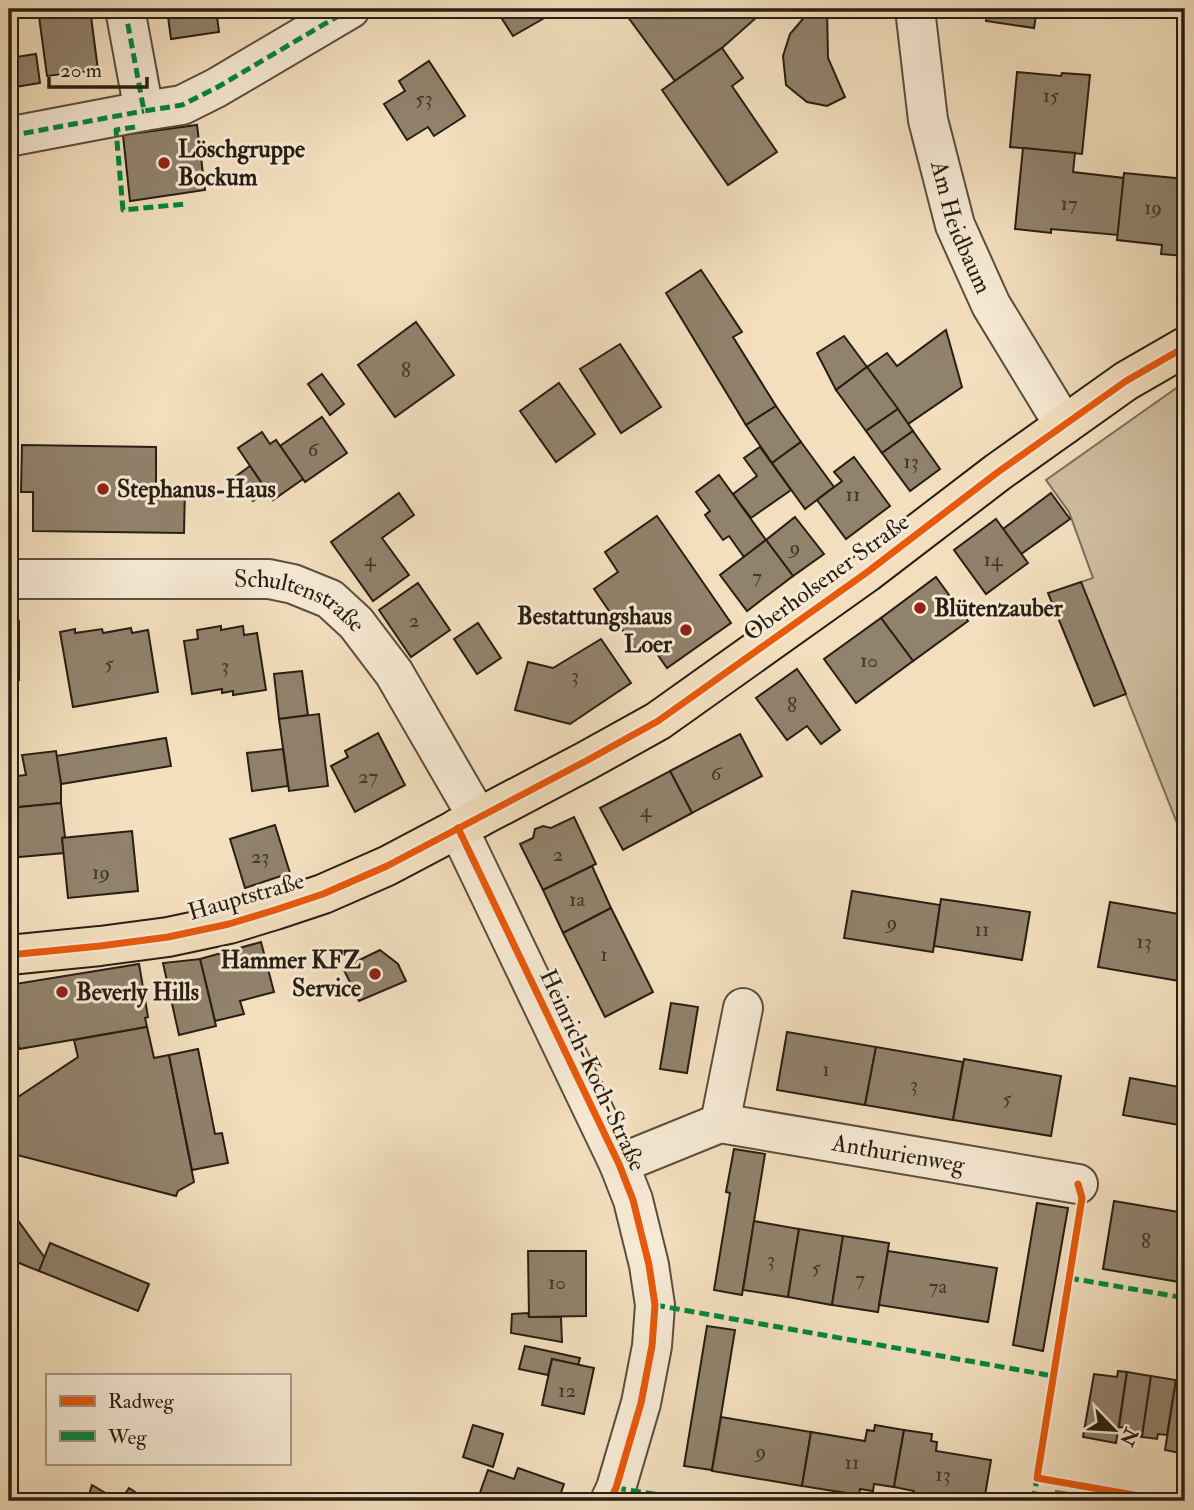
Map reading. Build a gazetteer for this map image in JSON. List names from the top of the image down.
{
  "streets": {
    "main road": ["Oberholsener Straße", "Hauptstraße"],
    "street": [
      "Am Heidbaum",
      "Schultenstraße",
      "Heinrich-Koch-Straße",
      "Anthurienweg"
    ]
  },
  "crossings": [
    ["Am Heidbaum", "Oberholsener Straße"],
    ["Oberholsener Straße", "Schultenstraße"],
    ["Oberholsener Straße", "Hauptstraße"],
    ["Oberholsener Straße", "Heinrich-Koch-Straße"],
    ["Schultenstraße", "Hauptstraße"],
    ["Schultenstraße", "Heinrich-Koch-Straße"],
    ["Hauptstraße", "Heinrich-Koch-Straße"]
  ],
  "places": [
    "Löschgruppe Bockum",
    "Stephanus-Haus",
    "Blütenzauber",
    "Bestattungshaus Loer",
    "Hammer KFZ Service",
    "Beverly Hills"
  ],
  "house_numbers": [
    "15",
    "53",
    "17",
    "19",
    "8",
    "6",
    "13",
    "11",
    "9",
    "4",
    "14",
    "7",
    "2",
    "10",
    "5",
    "3",
    "3",
    "8",
    "6",
    "27",
    "4",
    "2",
    "23",
    "19",
    "1a",
    "9",
    "11",
    "13",
    "1",
    "1",
    "3",
    "5",
    "8",
    "3",
    "5",
    "7",
    "10",
    "7a",
    "12",
    "9",
    "11",
    "13"
  ],
  "legend": ["Radweg", "Weg"],
  "scale_bar": "20 m",
  "north": "bottom right"
}
